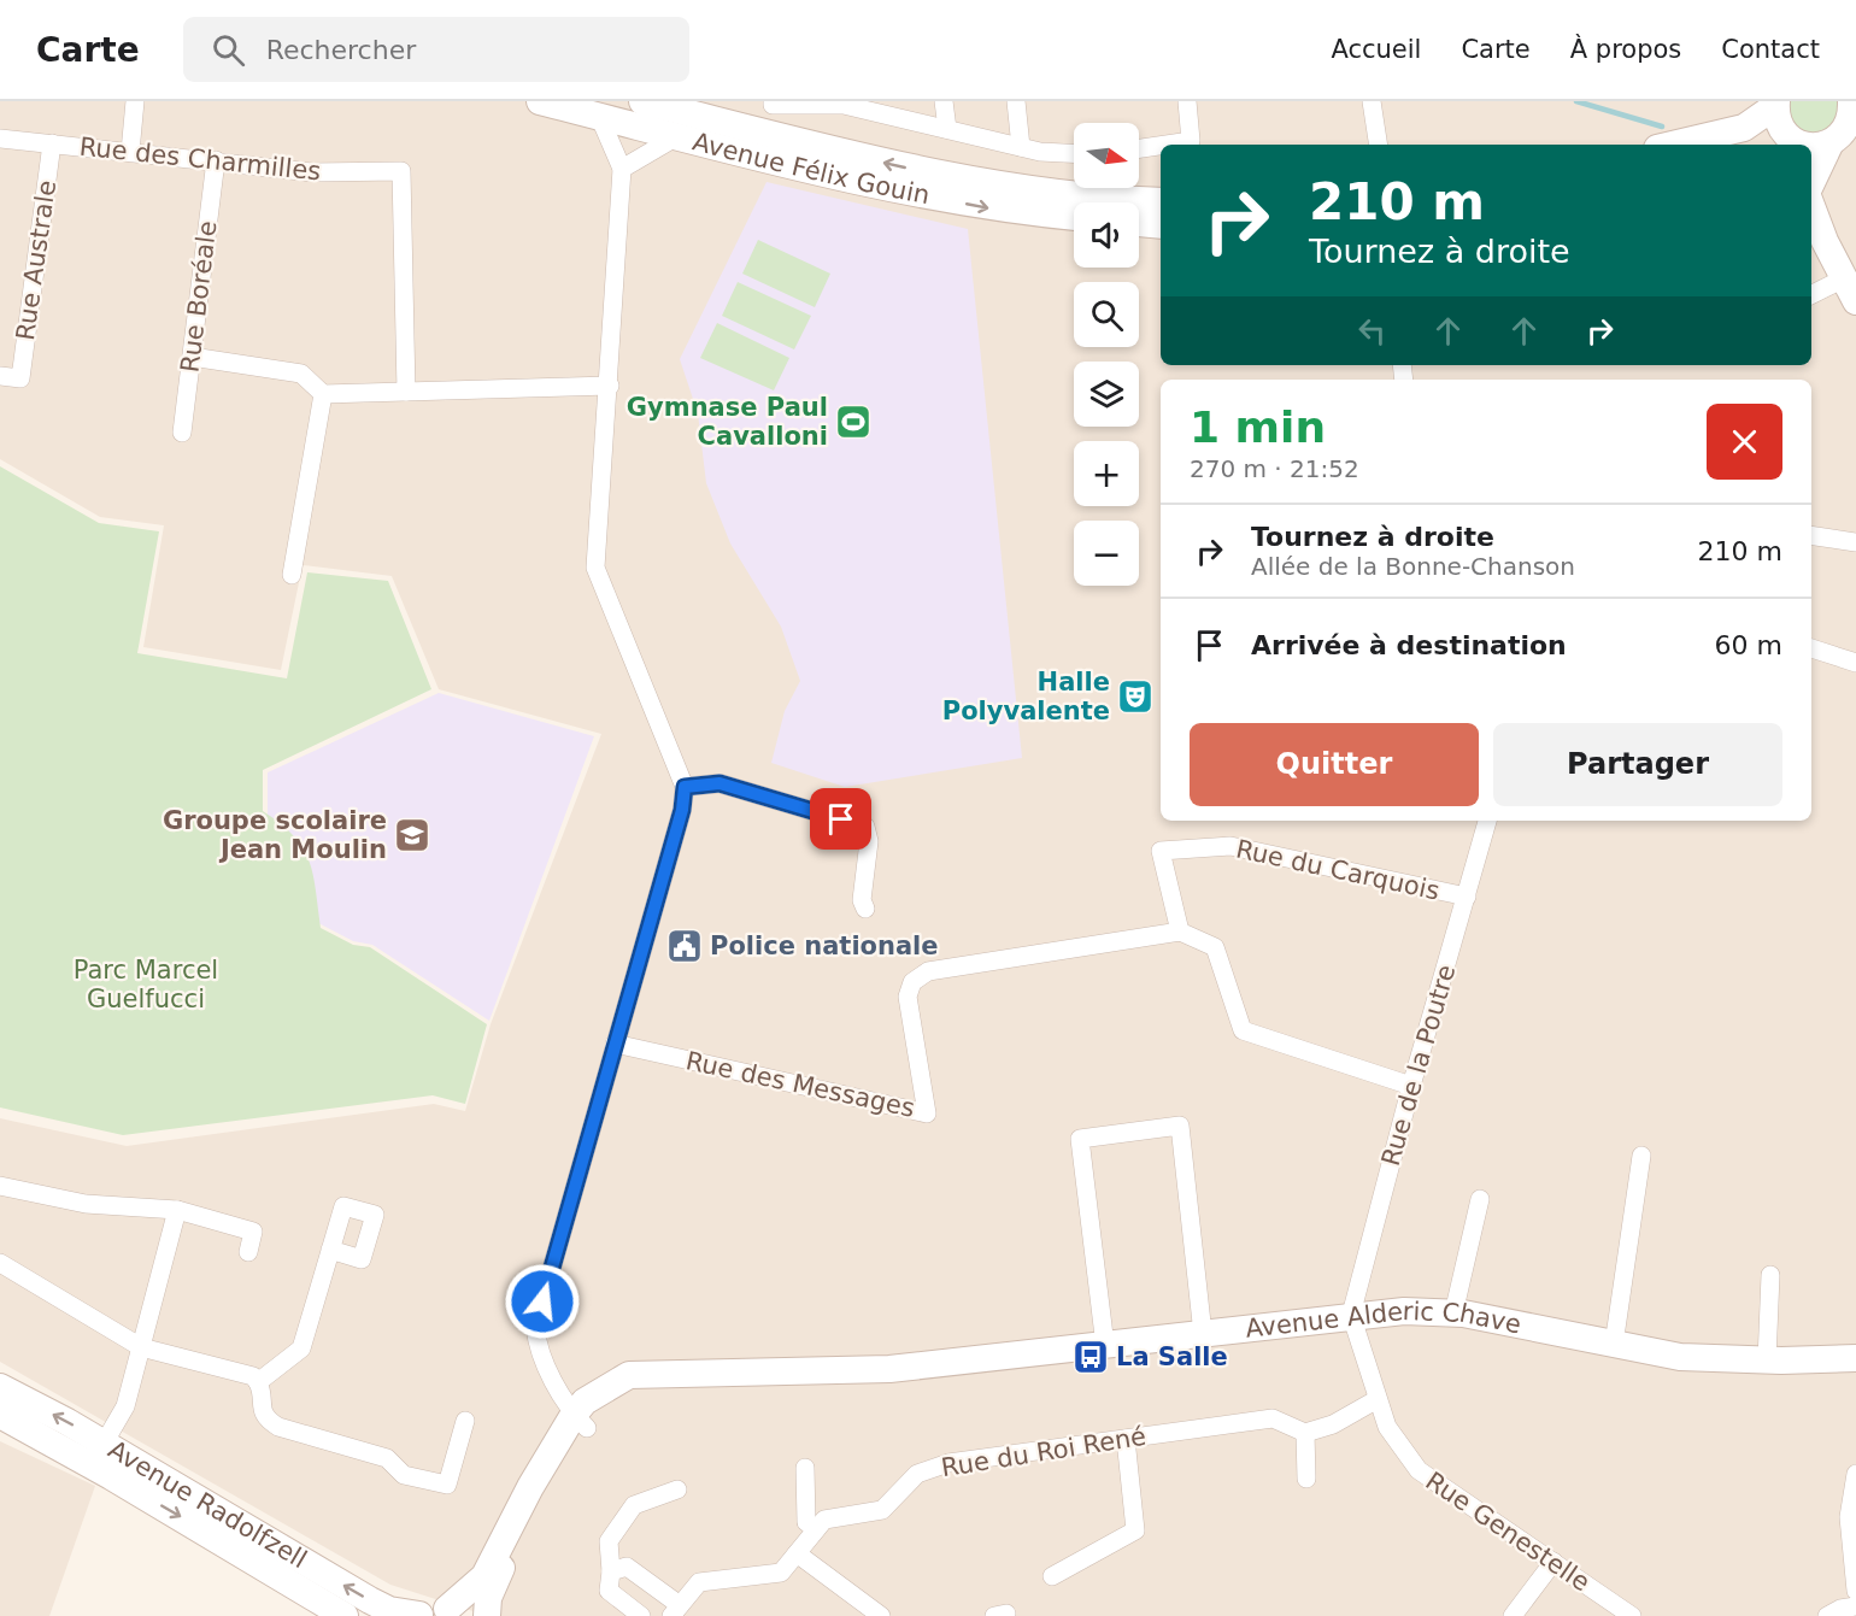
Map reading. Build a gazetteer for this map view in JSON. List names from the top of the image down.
{
  "streets": {
    "main road": ["Avenue Félix Gouin", "Avenue Alderic Chave", "Avenue Radolfzell"],
    "street": [
      "Rue des Charmilles",
      "Rue Australe",
      "Rue Boréale",
      "Rue du Carquois",
      "Rue de la Poutre",
      "Rue des Messages",
      "Rue du Roi René",
      "Rue Genestelle"
    ]
  },
  "crossings": [
    ["Rue des Charmilles", "Rue Australe"],
    ["Rue des Charmilles", "Rue Boréale"],
    ["Rue du Carquois", "Rue de la Poutre"],
    ["Rue du Carquois", "Rue des Messages"],
    ["Rue de la Poutre", "Avenue Alderic Chave"],
    ["Rue de la Poutre", "Rue Genestelle"],
    ["Avenue Alderic Chave", "Rue Genestelle"]
  ],
  "parks": ["Parc Marcel Guelfucci"],
  "places": {
    "sports": ["Gymnase Paul Cavalloni"],
    "theatre": ["Halle Polyvalente"],
    "school or university": ["Groupe scolaire Jean Moulin"],
    "public building": ["Police nationale"],
    "bus stop": ["La Salle"]
  },
  "north": "right",
  "page": {
    "header": "Carte",
    "search": "Rechercher",
    "nav": [
      "Accueil",
      "Carte",
      "À propos",
      "Contact"
    ],
    "map_buttons": ["+", "−"],
    "turn": ["210 m", "Tournez à droite"],
    "heading": ["1 min", "270 m · 21:52"],
    "list": [
      {
        "name": "Tournez à droite",
        "note": "Allée de la Bonne-Chanson",
        "value": "210 m"
      },
      {
        "name": "Arrivée à destination",
        "value": "60 m"
      }
    ],
    "buttons": ["Quitter", "Partager"]
  }
}
